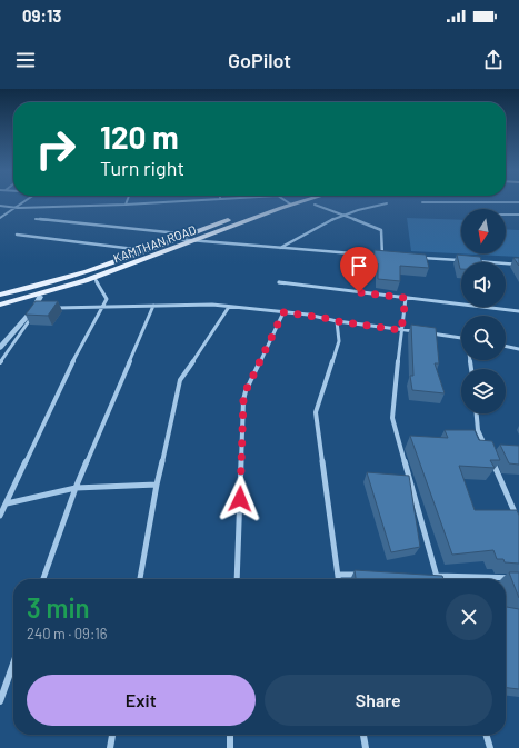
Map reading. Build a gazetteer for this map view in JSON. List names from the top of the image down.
{
  "streets": {
    "main road": ["KAMTHAN ROAD"]
  },
  "north": "bottom",
  "page": {
    "status": "09:13",
    "header": "GoPilot",
    "turn": ["120 m", "Turn right"],
    "heading": ["3 min", "240 m · 09:16"],
    "buttons": ["Exit", "Share"]
  }
}
